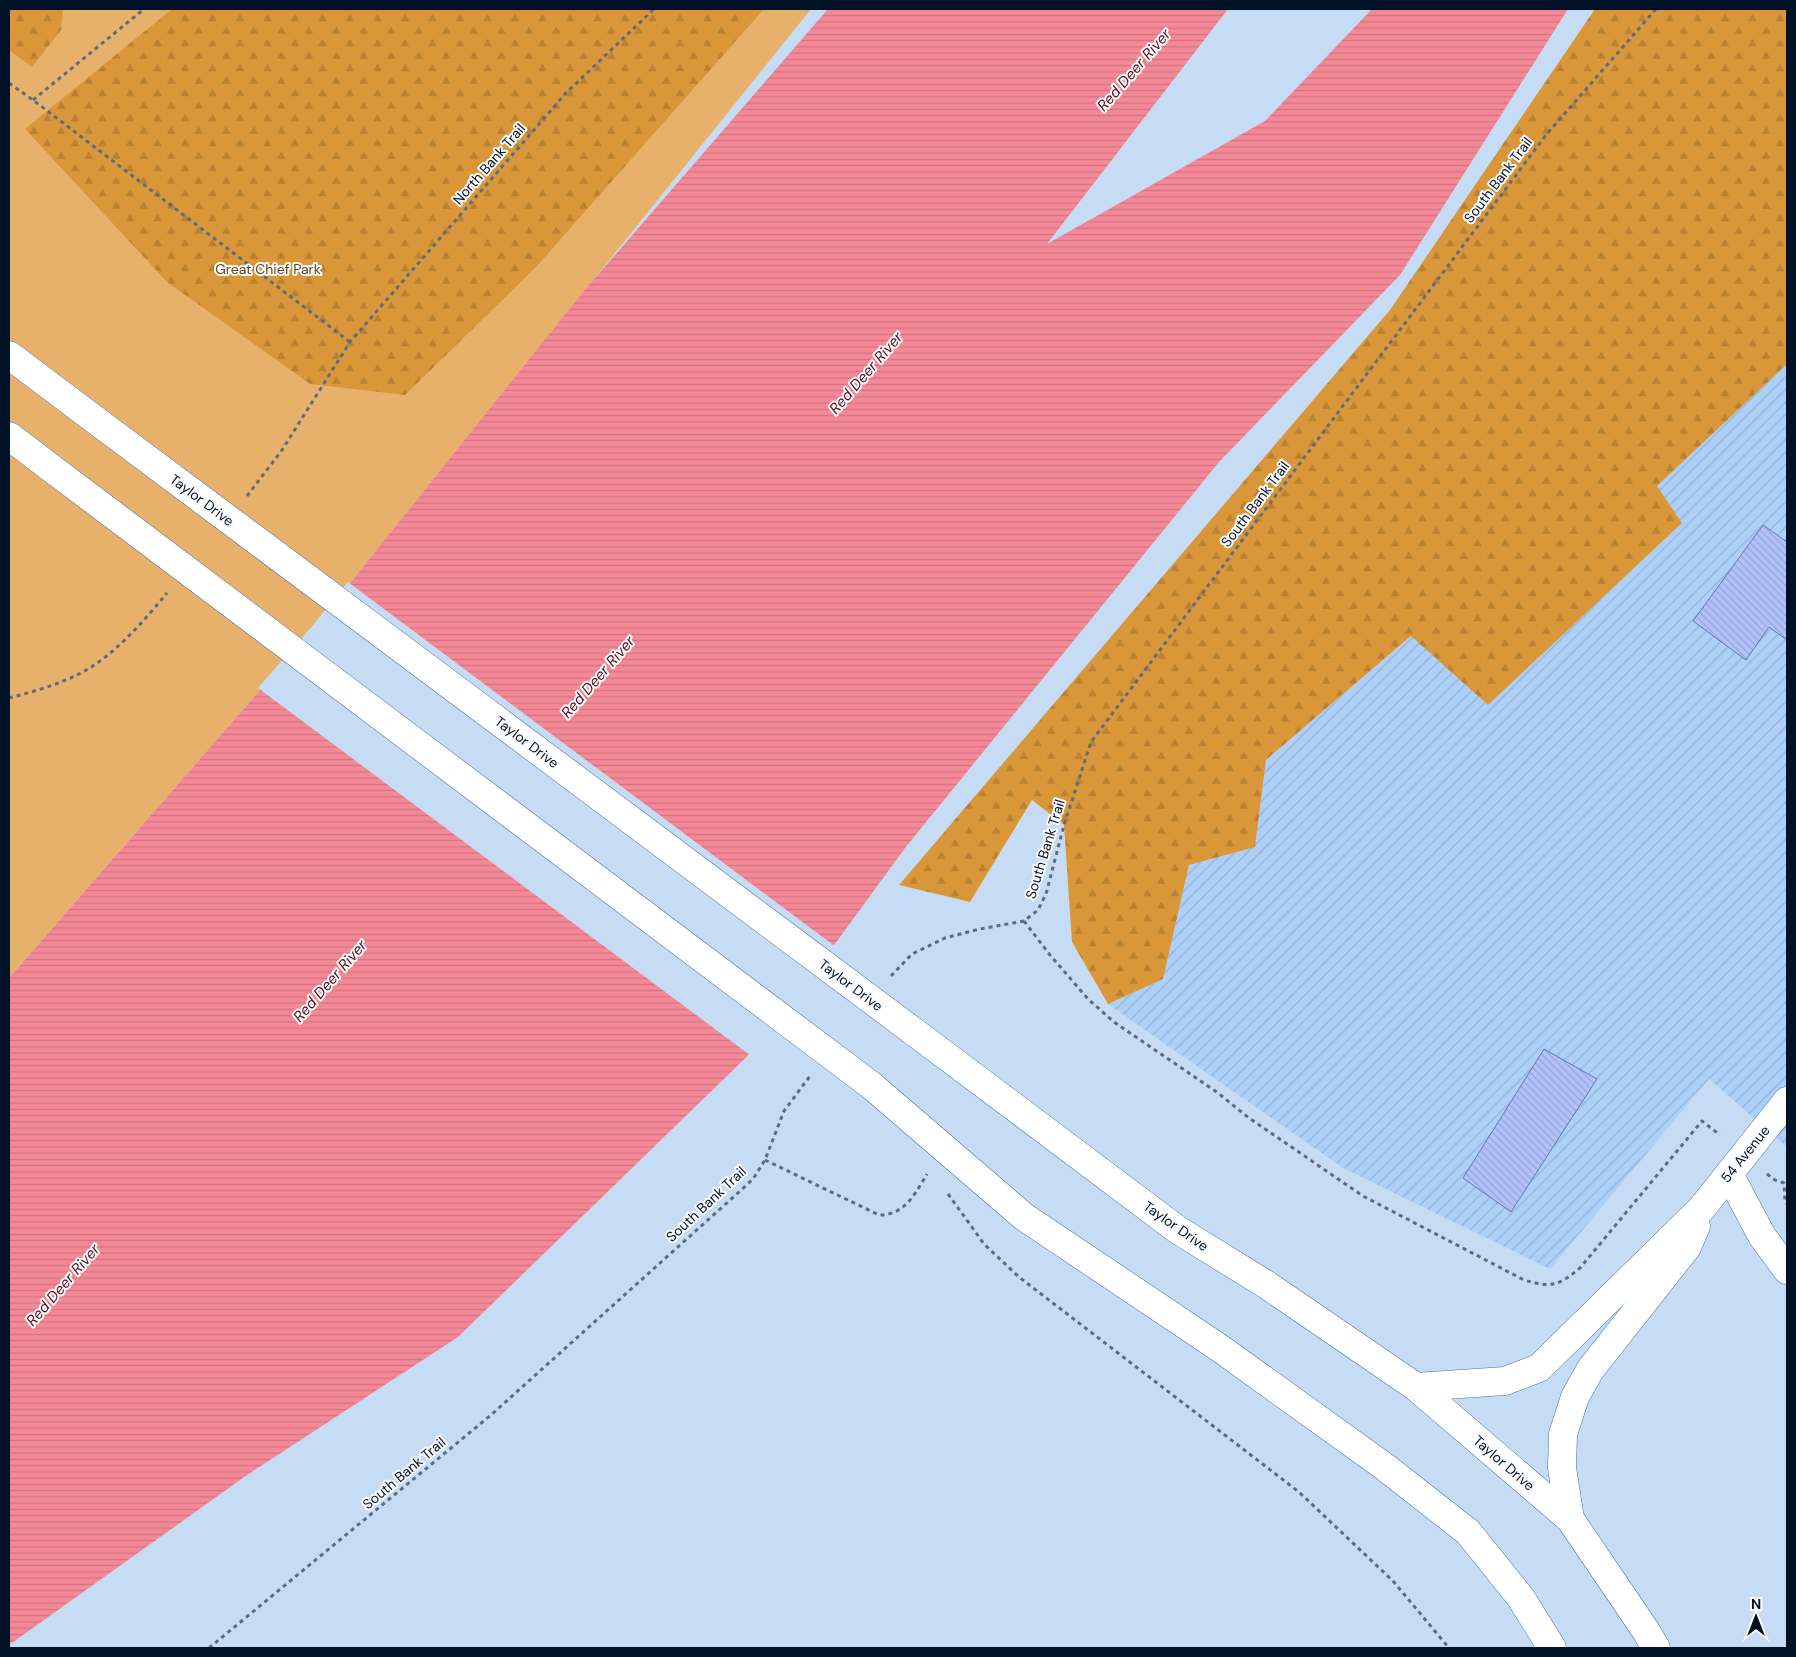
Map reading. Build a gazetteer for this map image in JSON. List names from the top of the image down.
{
  "streets": {
    "main road": ["Taylor Drive", "54 Avenue"],
    "path": ["North Bank Trail", "South Bank Trail"]
  },
  "water": ["Red Deer River"],
  "parks": ["Great Chief Park"],
  "north": "top"
}
